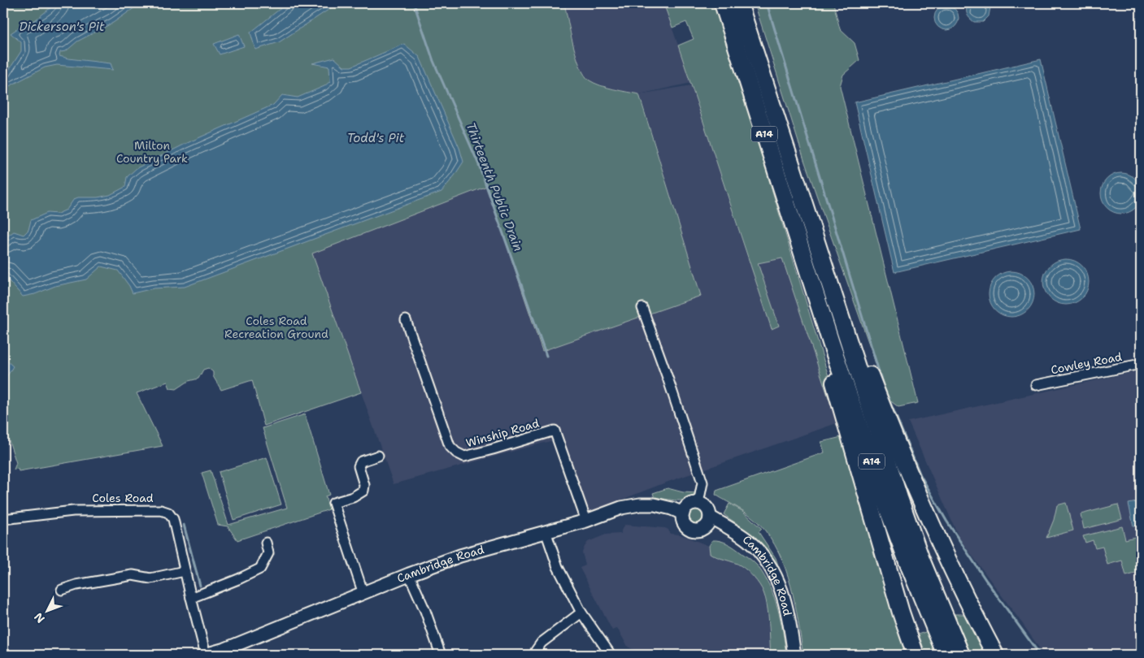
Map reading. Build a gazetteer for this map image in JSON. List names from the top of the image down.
{
  "streets": {
    "highway": ["A14"],
    "street": [
      "Cowley Road",
      "Winship Road",
      "Coles Road",
      "Cambridge Road"
    ]
  },
  "crossings": [
    ["Winship Road", "Cambridge Road"],
    ["Coles Road", "Cambridge Road"]
  ],
  "water": ["Dickerson's Pit", "Todd's Pit", "Thirteenth Public Drain"],
  "parks": ["Milton Country Park", "Coles Road Recreation Ground"],
  "north": "bottom left"
}
